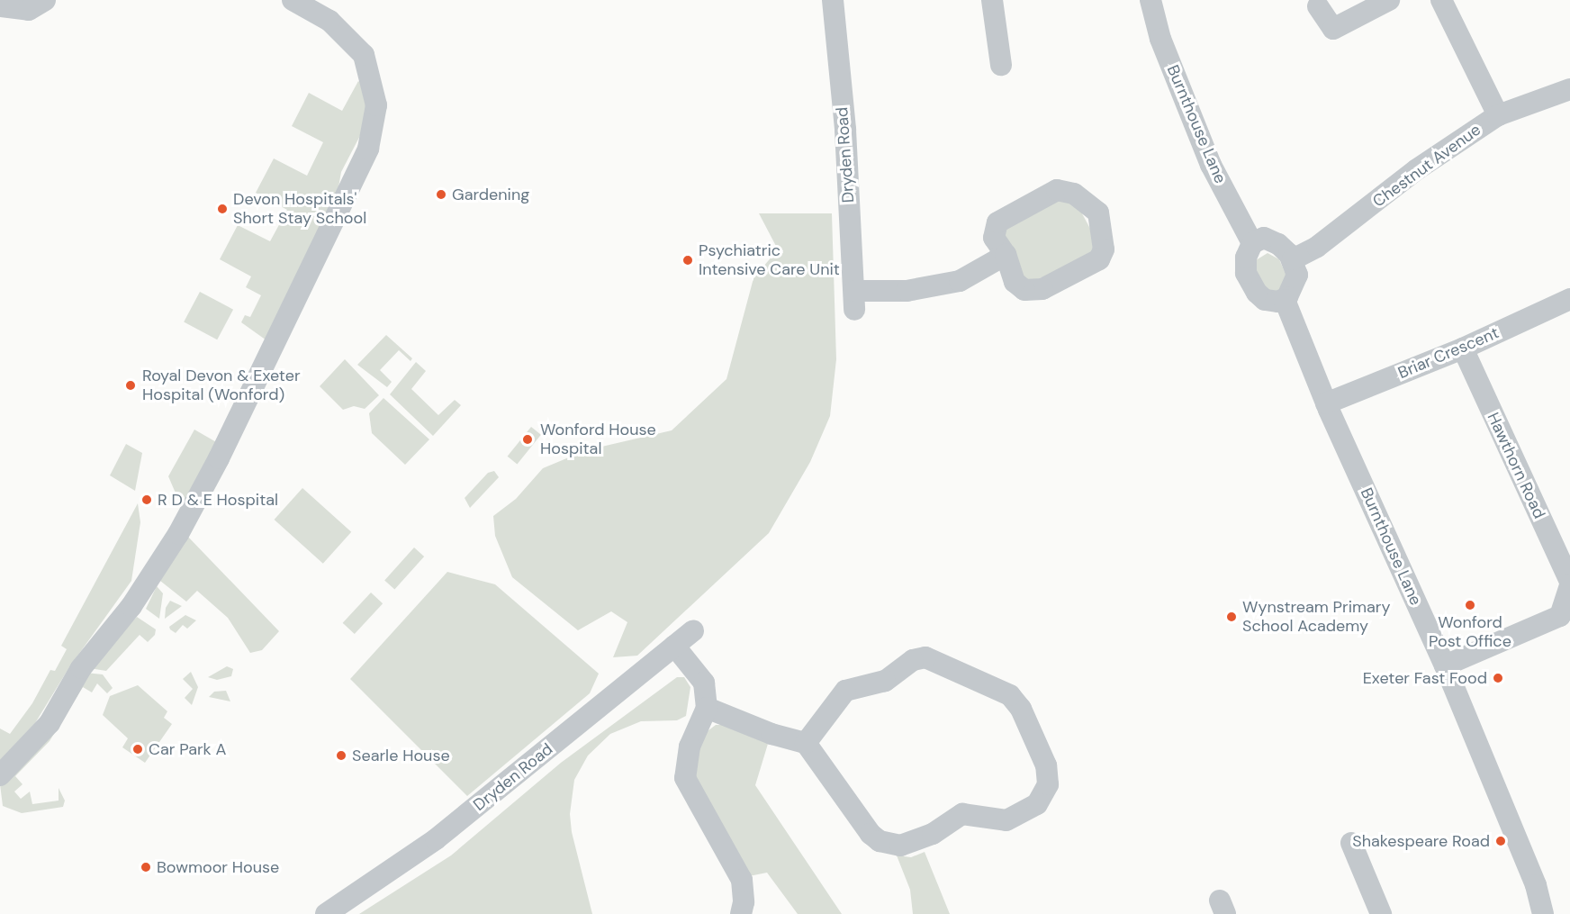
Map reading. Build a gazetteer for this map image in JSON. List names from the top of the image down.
{
  "streets": {
    "street": [
      "Burnthouse Lane",
      "Dryden Road",
      "Chestnut Avenue",
      "Briar Crescent",
      "Hawthorn Road"
    ]
  },
  "crossings": [
    ["Burnthouse Lane", "Chestnut Avenue"],
    ["Burnthouse Lane", "Briar Crescent"],
    ["Briar Crescent", "Hawthorn Road"]
  ],
  "places": [
    "Gardening",
    "Devon Hospitals' Short Stay School",
    "Psychiatric Intensive Care Unit",
    "Royal Devon & Exeter Hospital (Wonford)",
    "Wonford House Hospital",
    "R D & E Hospital",
    "Wonford Post Office",
    "Wynstream Primary School Academy",
    "Exeter Fast Food",
    "Car Park A",
    "Searle House",
    "Shakespeare Road",
    "Bowmoor House"
  ]
}
